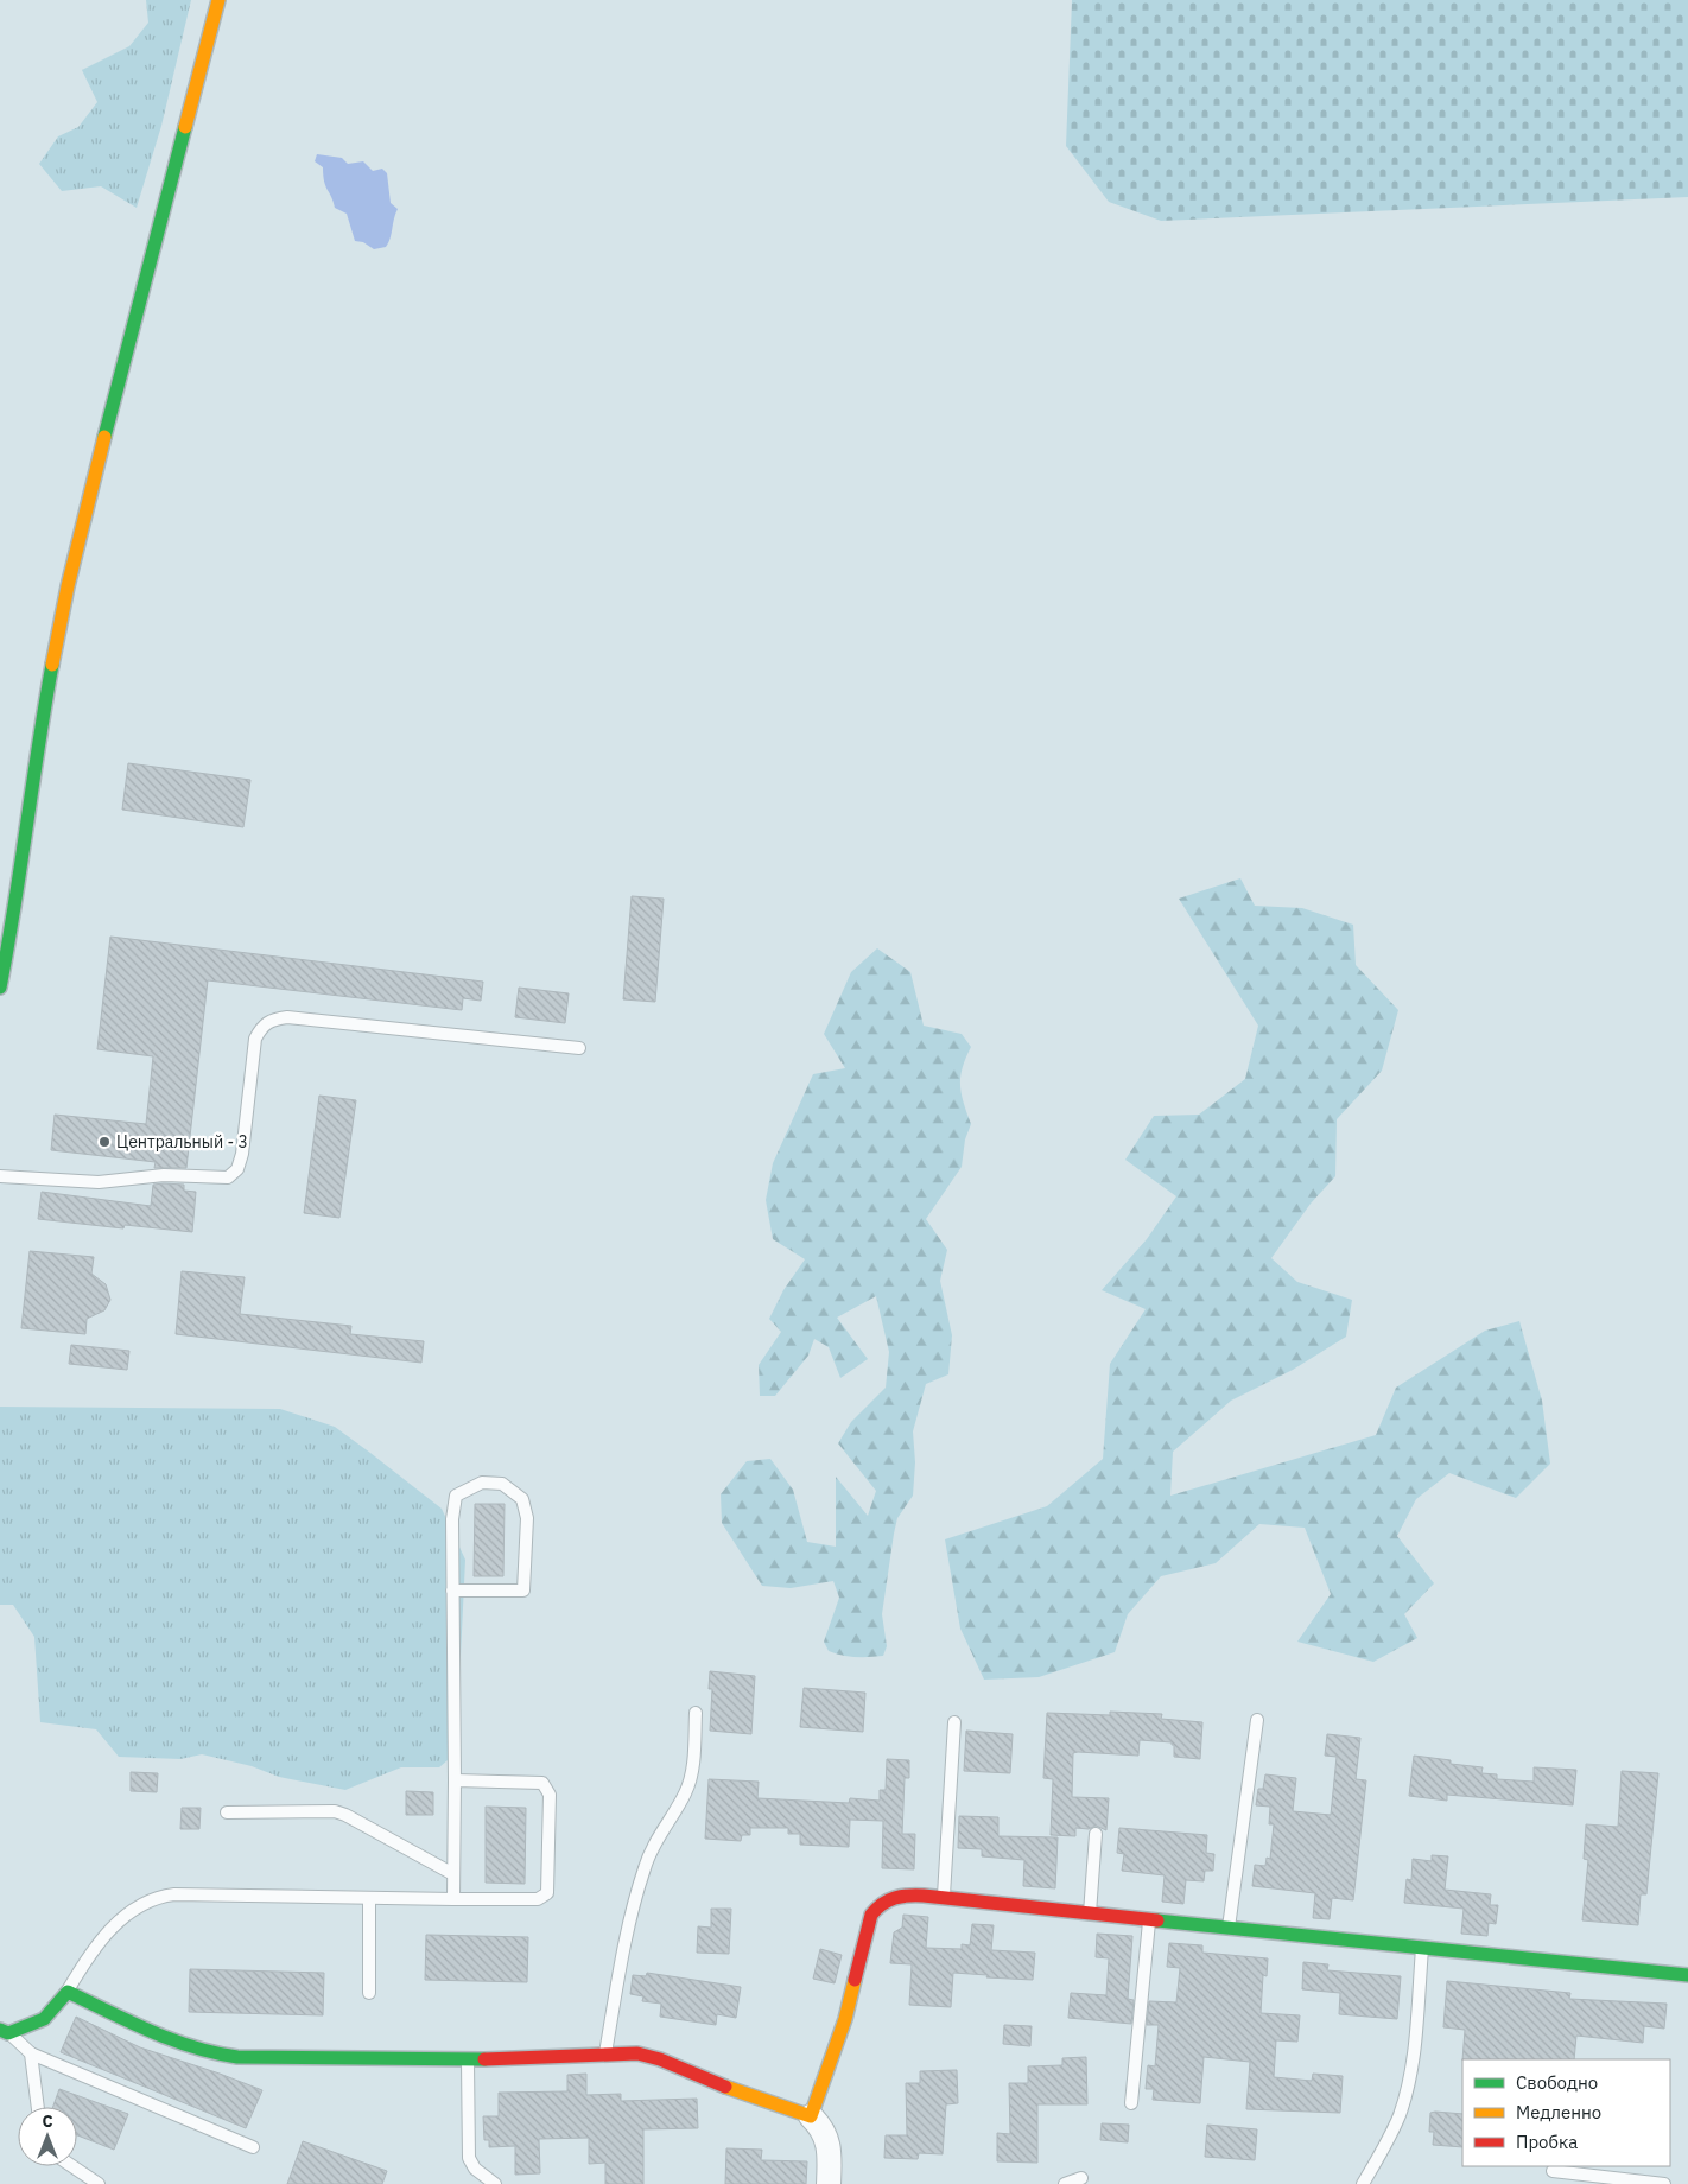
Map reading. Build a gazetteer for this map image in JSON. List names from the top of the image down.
{
  "places": ["Центральный - 3"],
  "legend": ["Свободно", "Медленно", "Пробка"],
  "north": "top"
}
